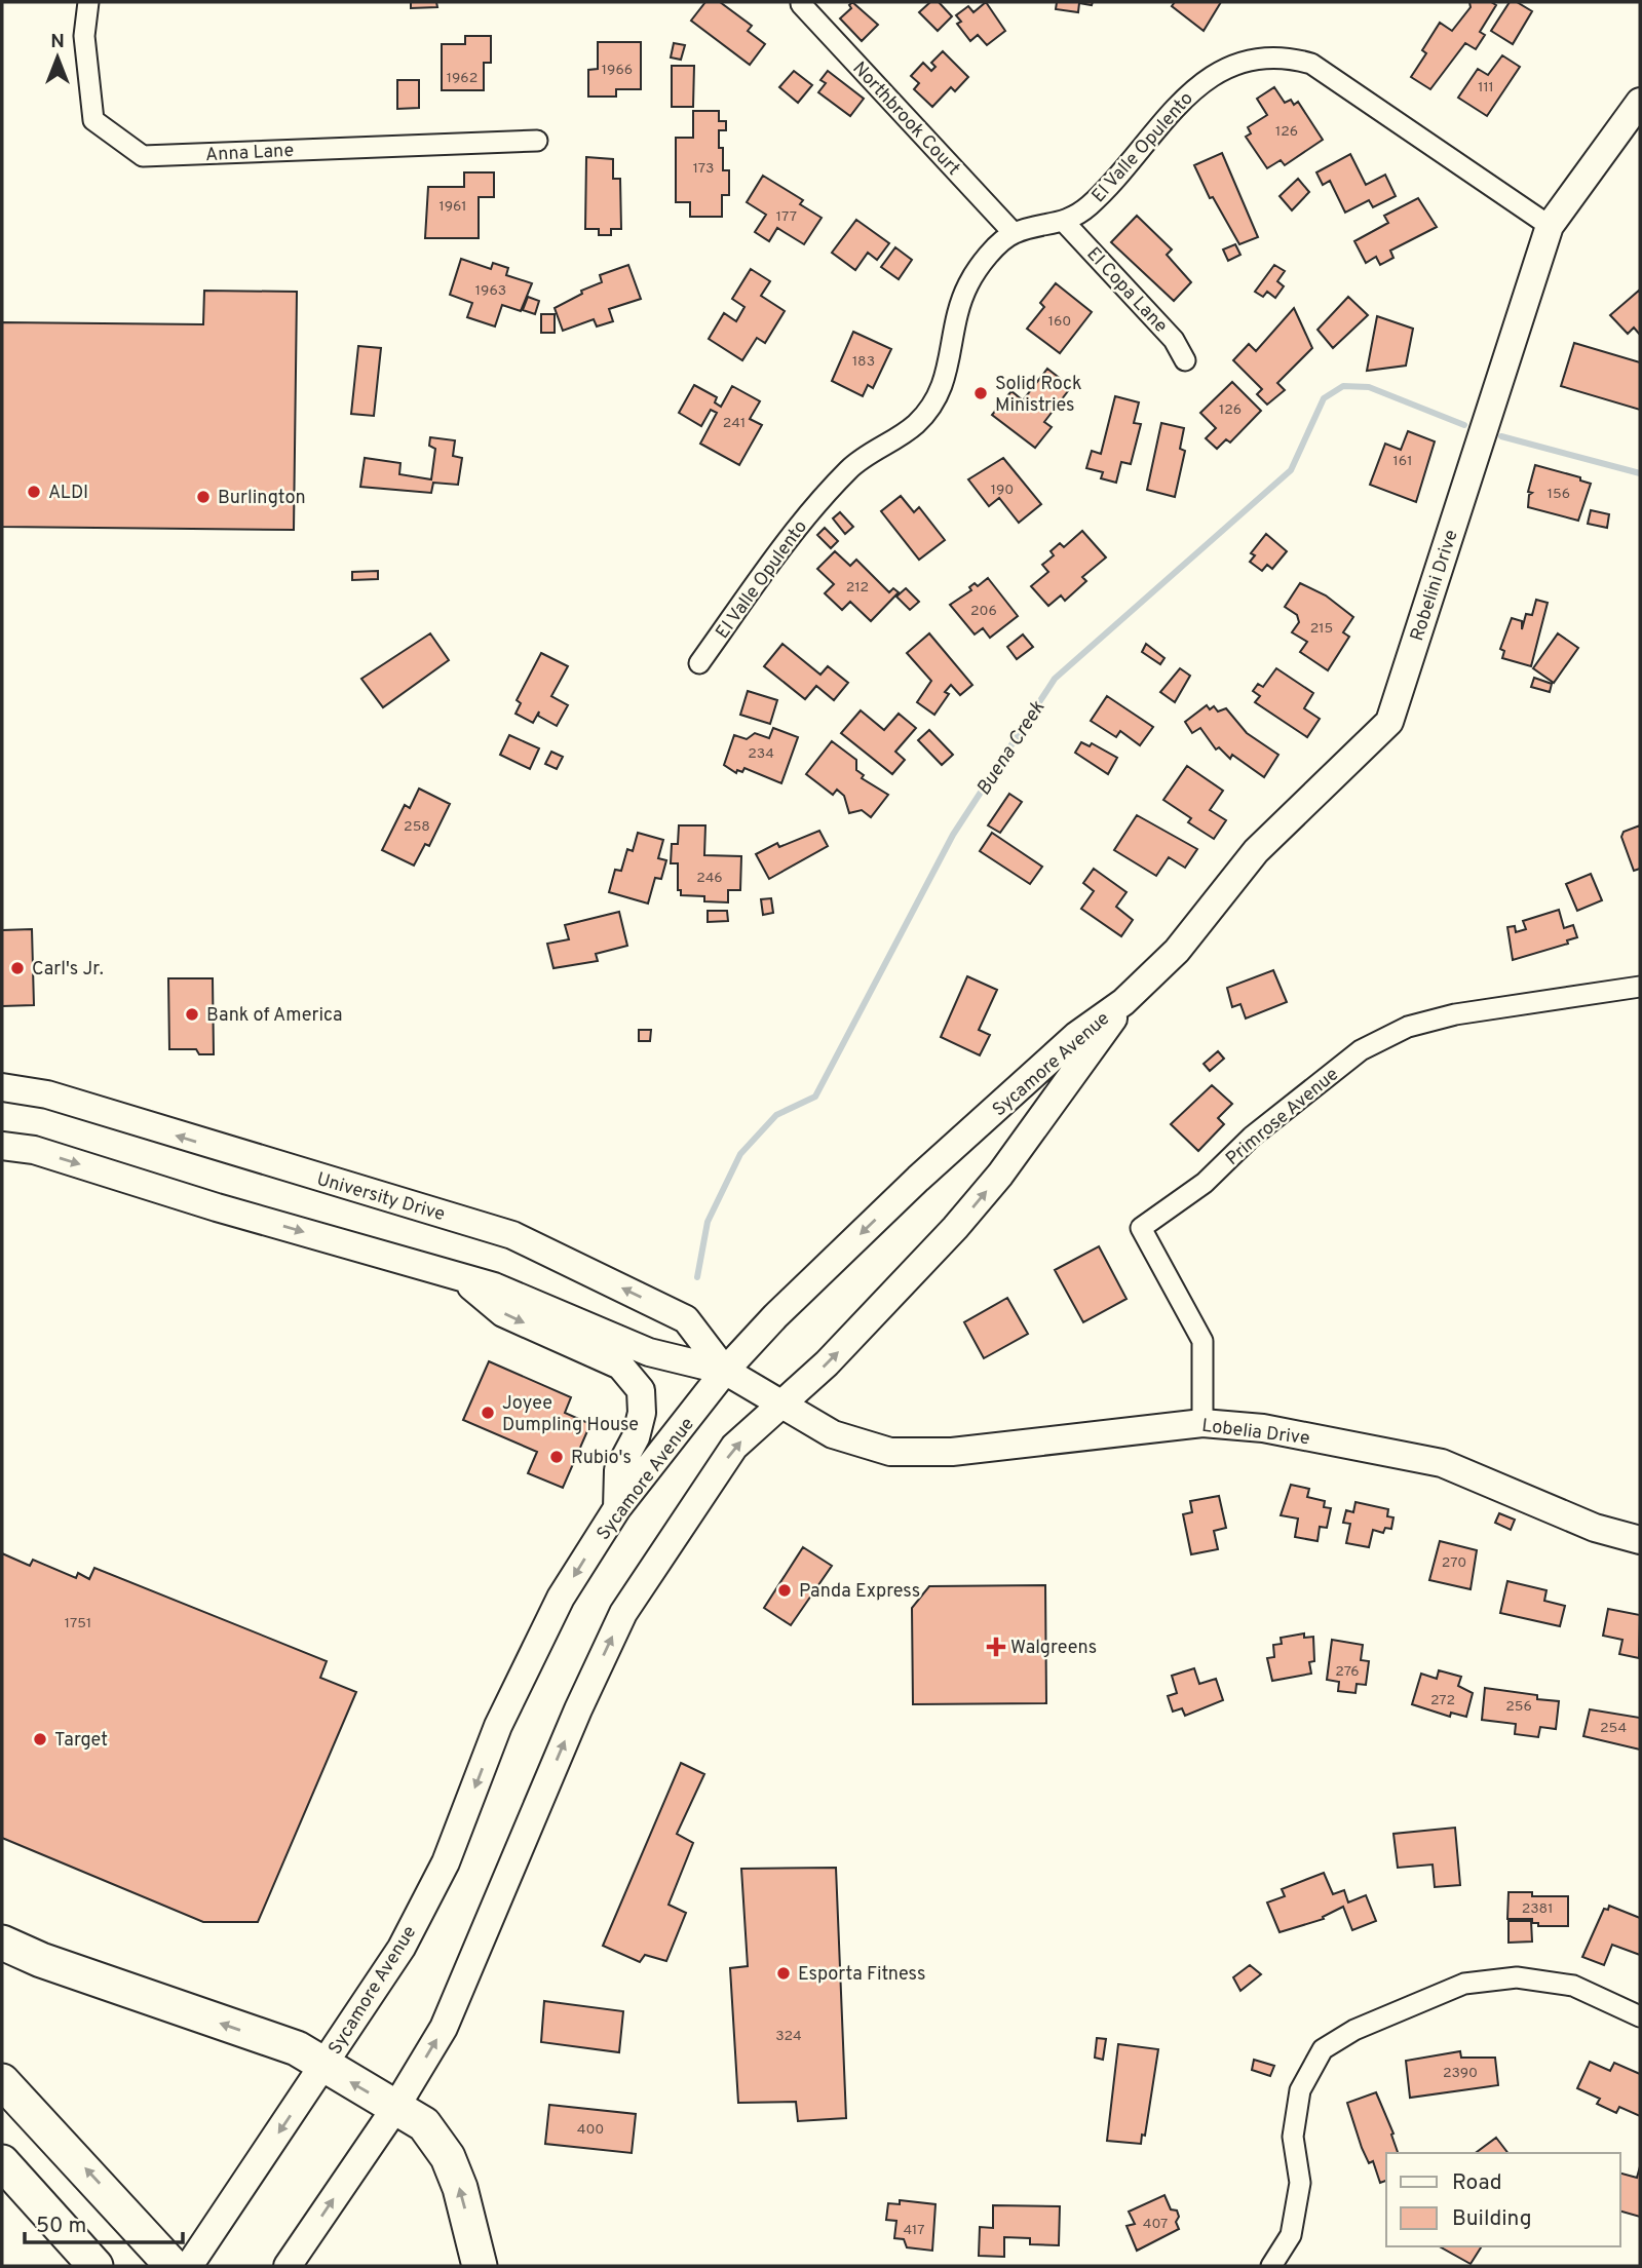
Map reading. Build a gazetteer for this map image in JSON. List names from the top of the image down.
{
  "streets": {
    "main road": [
      "Robelini Drive",
      "Sycamore Avenue",
      "University Drive",
      "Lobelia Drive"
    ],
    "street": [
      "Northbrook Court",
      "El Valle Opulento",
      "Anna Lane",
      "El Copa Lane",
      "Primrose Avenue"
    ]
  },
  "crossings": [
    ["Northbrook Court", "El Valle Opulento"],
    ["El Valle Opulento", "El Copa Lane"],
    ["El Valle Opulento", "Robelini Drive"],
    ["Robelini Drive", "Sycamore Avenue"],
    ["Sycamore Avenue", "University Drive"],
    ["Sycamore Avenue", "Lobelia Drive"],
    ["Primrose Avenue", "Lobelia Drive"],
    ["University Drive", "Lobelia Drive"]
  ],
  "water": ["Buena Creek"],
  "places": {
    "other": [
      "Solid Rock Ministries",
      "ALDI",
      "Burlington",
      "Carl's Jr.",
      "Bank of America",
      "Joyee Dumpling House",
      "Rubio's",
      "Panda Express",
      "Target",
      "Esporta Fitness"
    ],
    "health": ["Walgreens"]
  },
  "house_numbers": [
    "1966",
    "1962",
    "111",
    "126",
    "173",
    "1961",
    "177",
    "1963",
    "160",
    "183",
    "126",
    "241",
    "161",
    "190",
    "156",
    "212",
    "206",
    "215",
    "234",
    "258",
    "246",
    "270",
    "1751",
    "276",
    "272",
    "256",
    "254",
    "2381",
    "324",
    "2390",
    "400",
    "407",
    "417"
  ],
  "legend": ["Road", "Building"],
  "scale_bar": "50 m",
  "north": "top"
}
